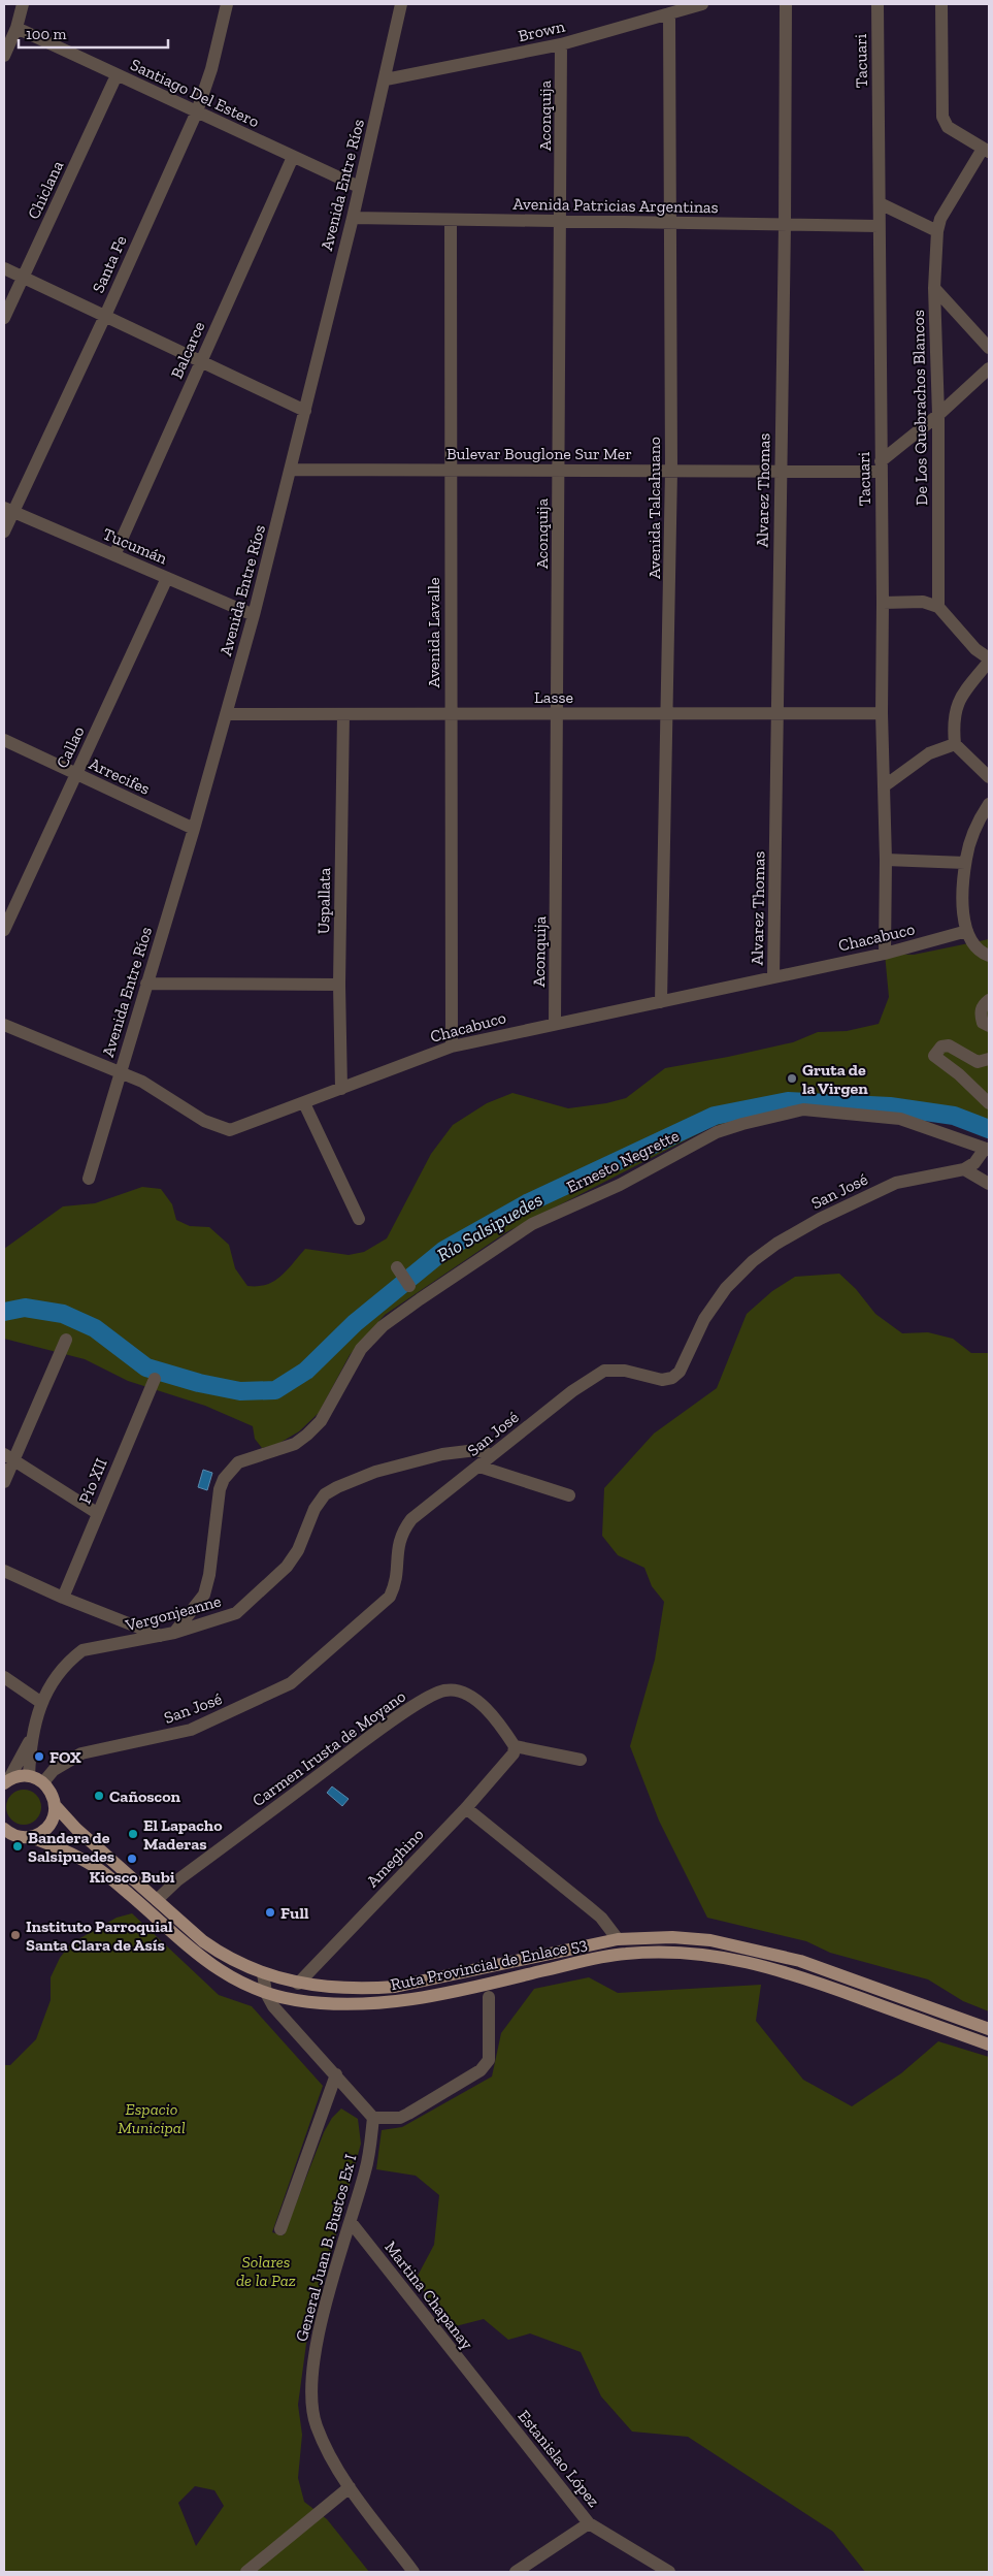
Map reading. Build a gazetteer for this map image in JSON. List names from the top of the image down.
{
  "streets": {
    "main road": ["Ruta Provincial de Enlace 53"],
    "street": [
      "Brown",
      "Tacuari",
      "Santiago Del Estero",
      "Aconquija",
      "Avenida Entre Ríos",
      "Chiclana",
      "Avenida Patricias Argentinas",
      "Santa Fe",
      "Balcarce",
      "De Los Quebrachos Blancos",
      "Bulevar Bouglone Sur Mer",
      "Alvarez Thomas",
      "Avenida Talcahuano",
      "Tucumán",
      "Avenida Lavalle",
      "Lasse",
      "Callao",
      "Arrecifes",
      "Uspallata",
      "Chacabuco",
      "Ernesto Negrette",
      "San José",
      "Pío XII",
      "Vergonjeanne",
      "Carmen Irusta de Moyano",
      "Ameghino",
      "General Juan B. Bustos Ex I",
      "Martina Chapanay",
      "Estanislao López"
    ]
  },
  "crossings": [
    ["Brown", "Aconquija"],
    ["Brown", "Avenida Entre Ríos"],
    ["Brown", "Avenida Talcahuano"],
    ["Tacuari", "Avenida Patricias Argentinas"],
    ["Tacuari", "Bulevar Bouglone Sur Mer"],
    ["Tacuari", "Lasse"],
    ["Tacuari", "Chacabuco"],
    ["Santiago Del Estero", "Avenida Entre Ríos"],
    ["Santiago Del Estero", "Chiclana"],
    ["Santiago Del Estero", "Santa Fe"],
    ["Santiago Del Estero", "Balcarce"],
    ["Aconquija", "Avenida Patricias Argentinas"],
    ["Aconquija", "Bulevar Bouglone Sur Mer"],
    ["Aconquija", "Lasse"],
    ["Aconquija", "Chacabuco"],
    ["Avenida Entre Ríos", "Avenida Patricias Argentinas"],
    ["Avenida Entre Ríos", "Bulevar Bouglone Sur Mer"],
    ["Avenida Entre Ríos", "Tucumán"],
    ["Avenida Entre Ríos", "Lasse"],
    ["Avenida Entre Ríos", "Arrecifes"],
    ["Avenida Entre Ríos", "Chacabuco"],
    ["Avenida Patricias Argentinas", "Alvarez Thomas"],
    ["Avenida Patricias Argentinas", "Avenida Talcahuano"],
    ["Avenida Patricias Argentinas", "Avenida Lavalle"],
    ["Santa Fe", "Tucumán"],
    ["Balcarce", "Tucumán"],
    ["Bulevar Bouglone Sur Mer", "Alvarez Thomas"],
    ["Bulevar Bouglone Sur Mer", "Avenida Talcahuano"],
    ["Bulevar Bouglone Sur Mer", "Avenida Lavalle"],
    ["Alvarez Thomas", "Lasse"],
    ["Alvarez Thomas", "Chacabuco"],
    ["Avenida Talcahuano", "Lasse"],
    ["Avenida Talcahuano", "Chacabuco"],
    ["Tucumán", "Callao"],
    ["Avenida Lavalle", "Lasse"],
    ["Avenida Lavalle", "Chacabuco"],
    ["Lasse", "Uspallata"],
    ["Callao", "Arrecifes"],
    ["Uspallata", "Chacabuco"],
    ["Ernesto Negrette", "Vergonjeanne"],
    ["San José", "Vergonjeanne"],
    ["San José", "Ruta Provincial de Enlace 53"],
    ["Carmen Irusta de Moyano", "Ameghino"],
    ["Carmen Irusta de Moyano", "Ruta Provincial de Enlace 53"],
    ["Ameghino", "Ruta Provincial de Enlace 53"],
    ["General Juan B. Bustos Ex I", "Martina Chapanay"],
    ["Martina Chapanay", "Estanislao López"]
  ],
  "water": ["Río Salsipuedes"],
  "parks": ["Espacio Municipal", "Solares de la Paz"],
  "places": [
    "Gruta de la Virgen",
    "FOX",
    "Cañoscon",
    "El Lapacho Maderas",
    "Bandera de Salsipuedes",
    "Kiosco Bubi",
    "Full",
    "Instituto Parroquial Santa Clara de Asís"
  ],
  "scale_bar": "100 m"
}
